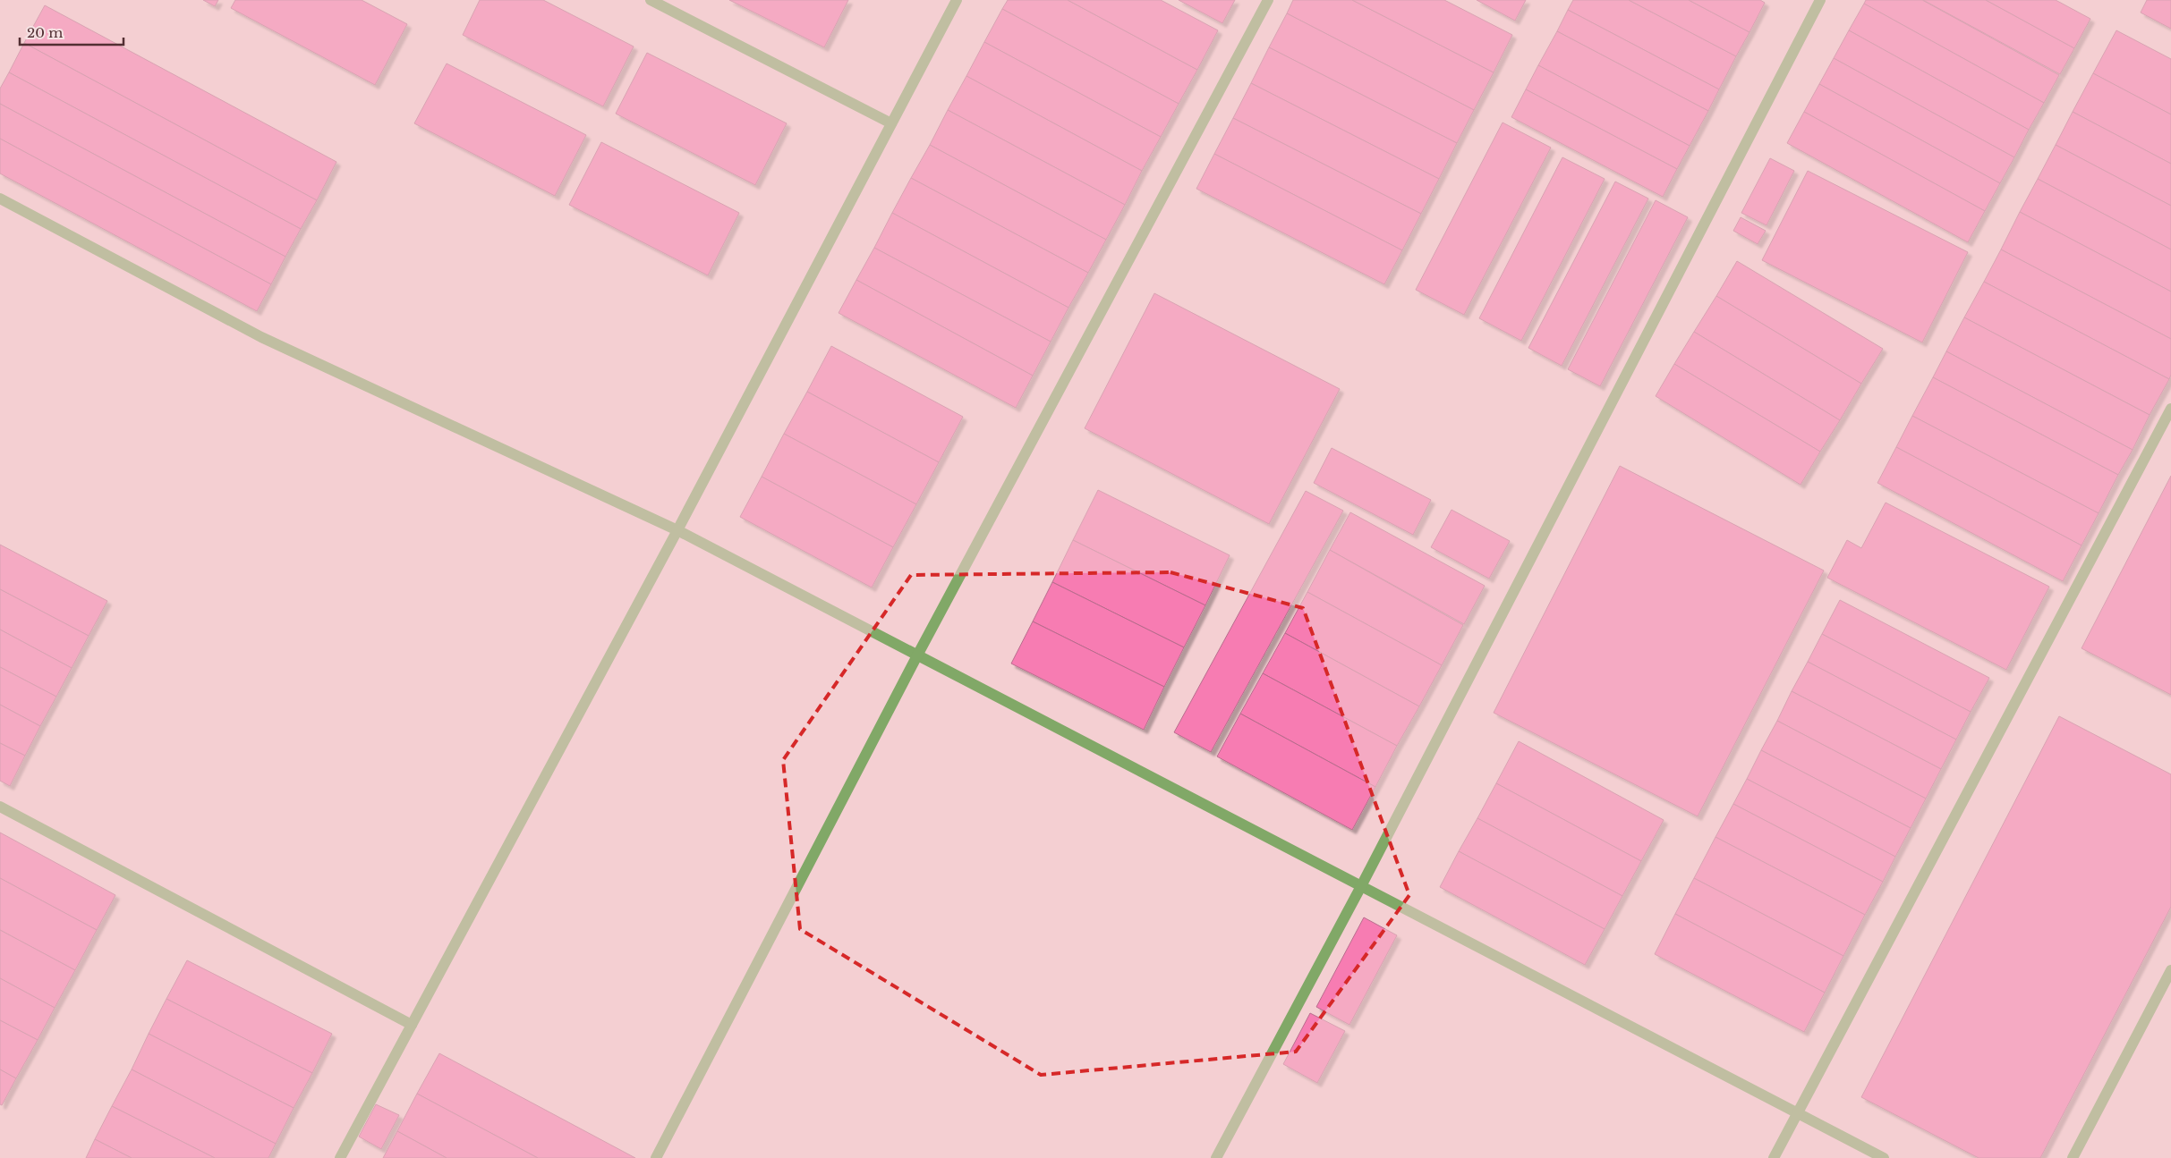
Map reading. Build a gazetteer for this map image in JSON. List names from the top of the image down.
{
  "scale_bar": "20 m"
}
